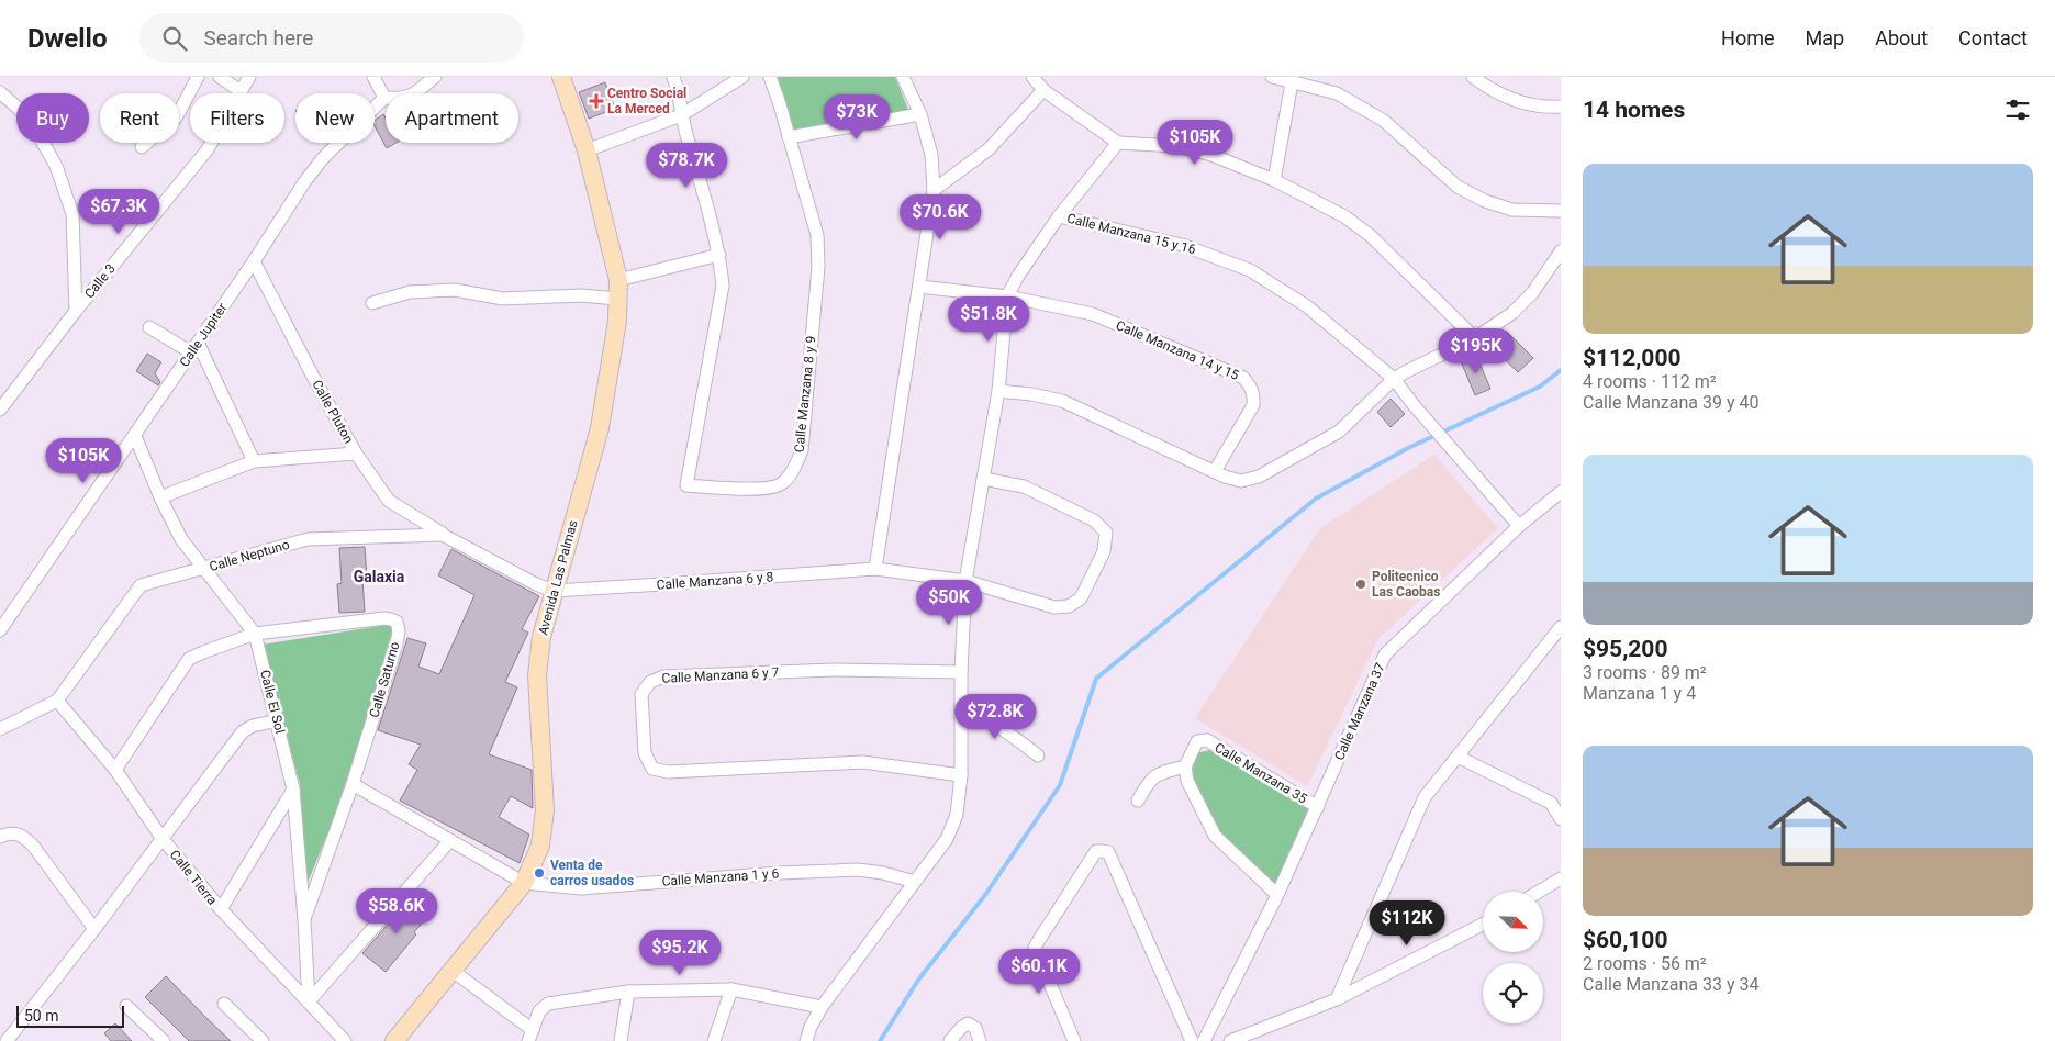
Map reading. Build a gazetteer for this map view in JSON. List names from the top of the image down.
{
  "streets": {
    "street": [
      "Calle Manzana 15 y 16",
      "Calle 3",
      "Calle Jupiter",
      "Calle Manzana 14 y 15",
      "Calle Manzana 8 y 9",
      "Calle Pluton",
      "Calle Neptuno",
      "Avenida Las Palmas",
      "Calle Manzana 6 y 8",
      "Calle Manzana 6 y 7",
      "Calle Saturno",
      "Calle El Sol",
      "Calle Manzana 37",
      "Calle Manzana 35",
      "Calle Tierra",
      "Calle Manzana 1 y 6"
    ]
  },
  "crossings": [
    ["Calle Manzana 15 y 16", "Calle Manzana 37"],
    ["Calle Jupiter", "Calle Pluton"],
    ["Calle Jupiter", "Calle El Sol"],
    ["Calle Pluton", "Calle Neptuno"],
    ["Calle Neptuno", "Avenida Las Palmas"],
    ["Calle Neptuno", "Calle Manzana 6 y 8"],
    ["Calle Neptuno", "Calle El Sol"],
    ["Calle Neptuno", "Calle Tierra"],
    ["Avenida Las Palmas", "Calle Manzana 6 y 8"],
    ["Avenida Las Palmas", "Calle Manzana 1 y 6"],
    ["Calle Saturno", "Calle El Sol"],
    ["Calle Saturno", "Calle Tierra"],
    ["Calle El Sol", "Calle Tierra"],
    ["Calle Manzana 37", "Calle Manzana 35"]
  ],
  "districts": ["Galaxia"],
  "places": {
    "health": ["Centro Social La Merced"],
    "other": ["Politecnico Las Caobas", "Venta de carros usados"]
  },
  "scale_bar": "50 m",
  "north": "bottom right",
  "page": {
    "header": "Dwello",
    "search": "Search here",
    "nav": [
      "Home",
      "Map",
      "About",
      "Contact"
    ],
    "heading": "14 homes",
    "chip": [
      "Buy",
      "Rent",
      "Filters",
      "New",
      "Apartment"
    ],
    "price": [
      "$73K",
      "$105K",
      "$78.7K",
      "$67.3K",
      "$70.6K",
      "$51.8K",
      "$195K",
      "$105K",
      "$50K",
      "$72.8K",
      "$58.6K",
      "$112K",
      "$95.2K",
      "$60.1K"
    ],
    "list": [
      {
        "name": "$112,000",
        "note": "4 rooms · 112 m² · Calle Manzana 39 y 40"
      },
      {
        "name": "$95,200",
        "note": "3 rooms · 89 m² · Manzana 1 y 4"
      },
      {
        "name": "$60,100",
        "note": "2 rooms · 56 m² · Calle Manzana 33 y 34"
      }
    ],
    "scale": "50 m"
  }
}
